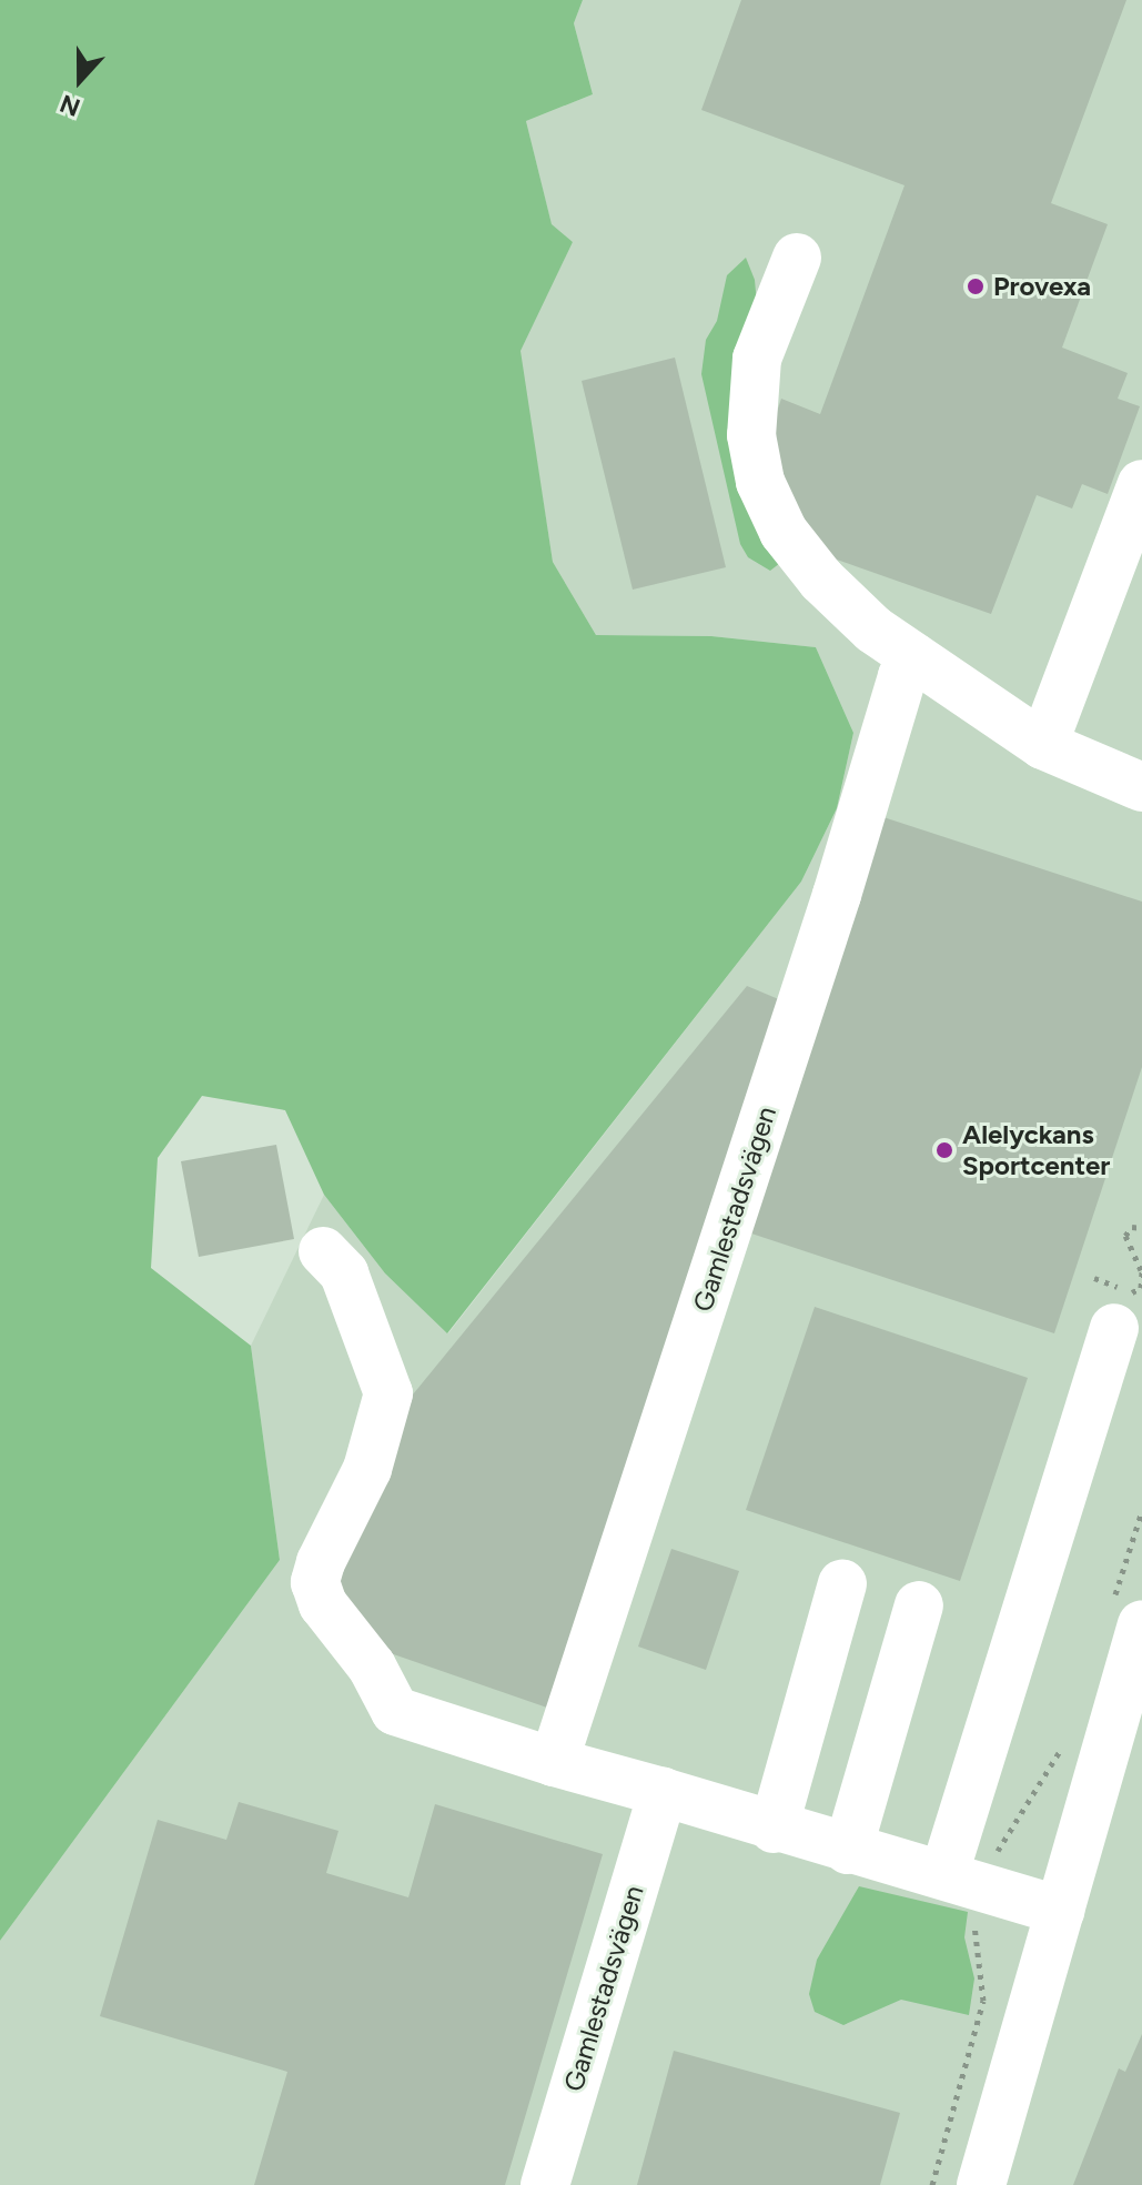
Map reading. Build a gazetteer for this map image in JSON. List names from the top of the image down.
{
  "streets": {
    "street": ["Gamlestadsvägen"]
  },
  "places": ["Provexa", "Alelyckans Sportcenter"],
  "north": "bottom"
}
